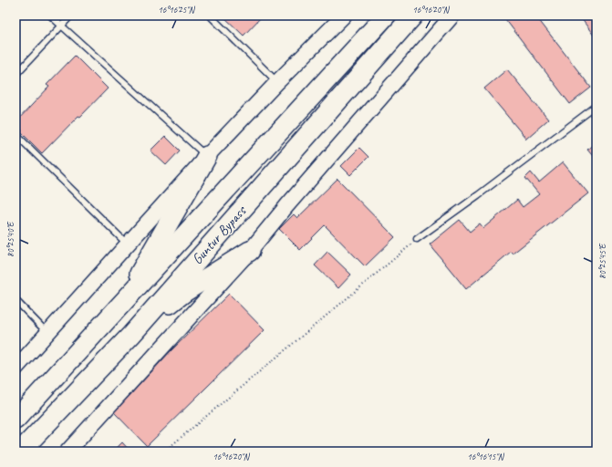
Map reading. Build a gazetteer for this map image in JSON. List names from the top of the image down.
{
  "streets": {
    "highway": ["Guntur Bypass"]
  },
  "coordinates": [
    "16°16'25\"N",
    "16°16'20\"N",
    "80°25'40\"E",
    "80°25'45\"E",
    "16°16'15\"N"
  ]
}
